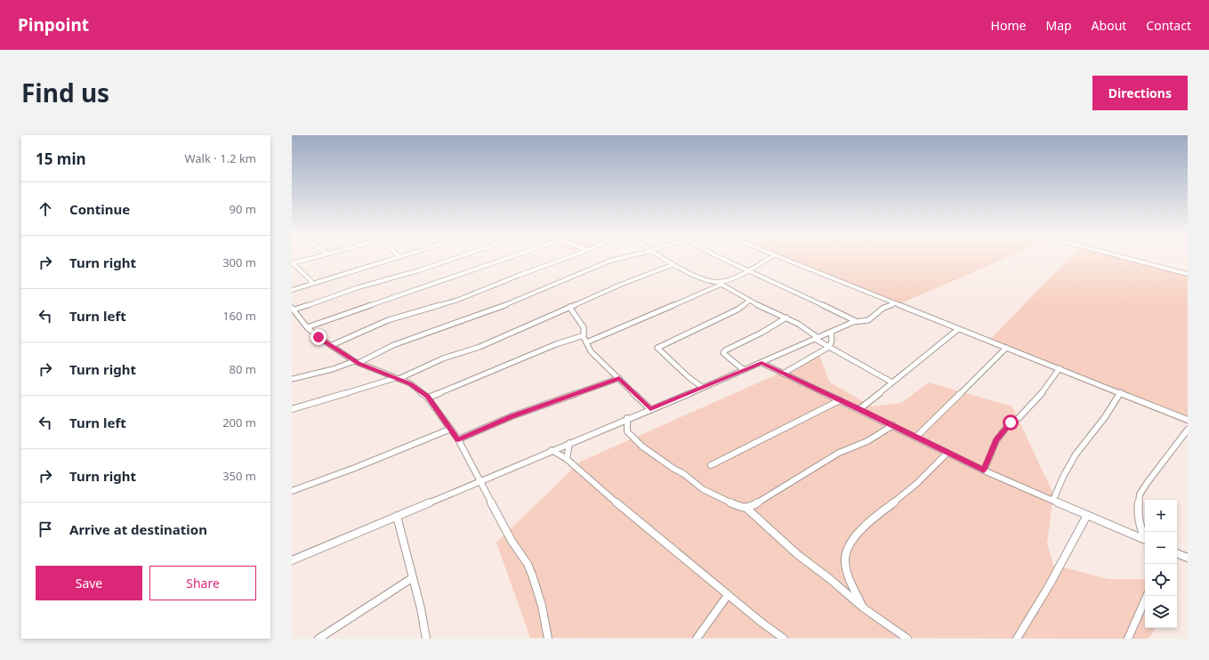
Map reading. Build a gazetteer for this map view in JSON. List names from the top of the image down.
{
  "page": {
    "header": "Pinpoint",
    "nav": [
      "Home",
      "Map",
      "About",
      "Contact"
    ],
    "title": "Find us",
    "buttons": [
      "Directions",
      ["Save", "Share"]
    ],
    "heading": ["15 min", "Walk · 1.2 km"],
    "list": [
      ["Continue", "90 m"],
      ["Turn right", "300 m"],
      ["Turn left", "160 m"],
      ["Turn right", "80 m"],
      ["Turn left", "200 m"],
      ["Turn right", "350 m"],
      "Arrive at destination"
    ],
    "map_buttons": ["+", "−"]
  }
}
